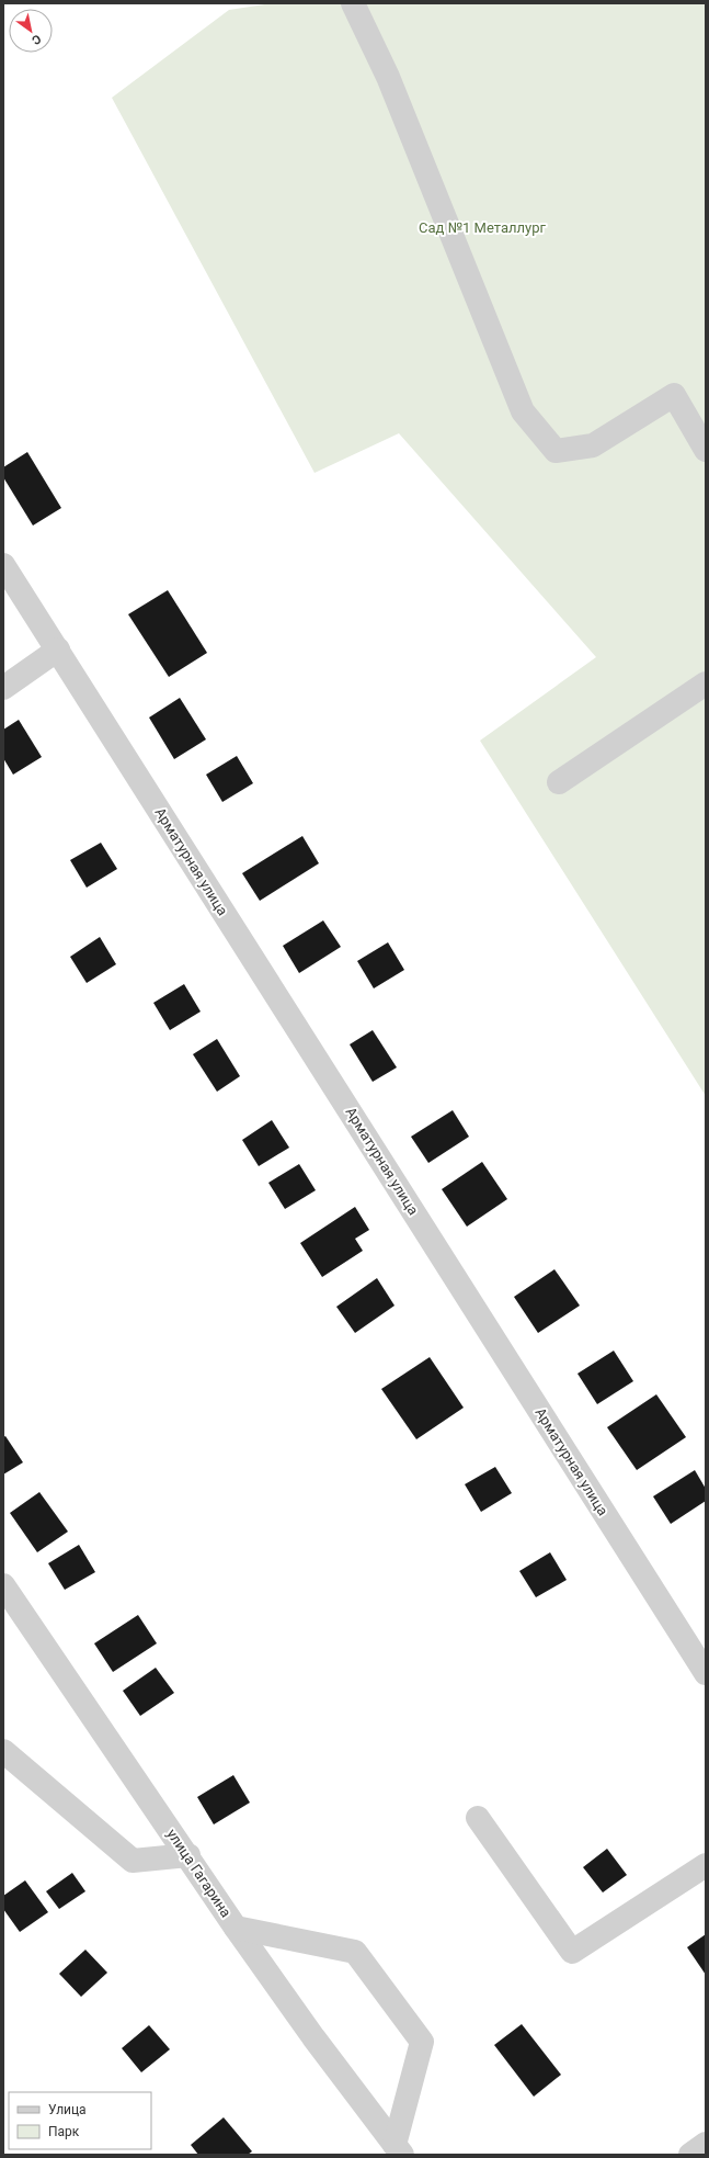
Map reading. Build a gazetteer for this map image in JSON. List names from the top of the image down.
{
  "streets": {
    "street": ["Арматурная улица", "улица Гагарина"]
  },
  "parks": ["Сад №1 Металлург"],
  "legend": ["Улица", "Парк"],
  "north": "bottom right"
}
